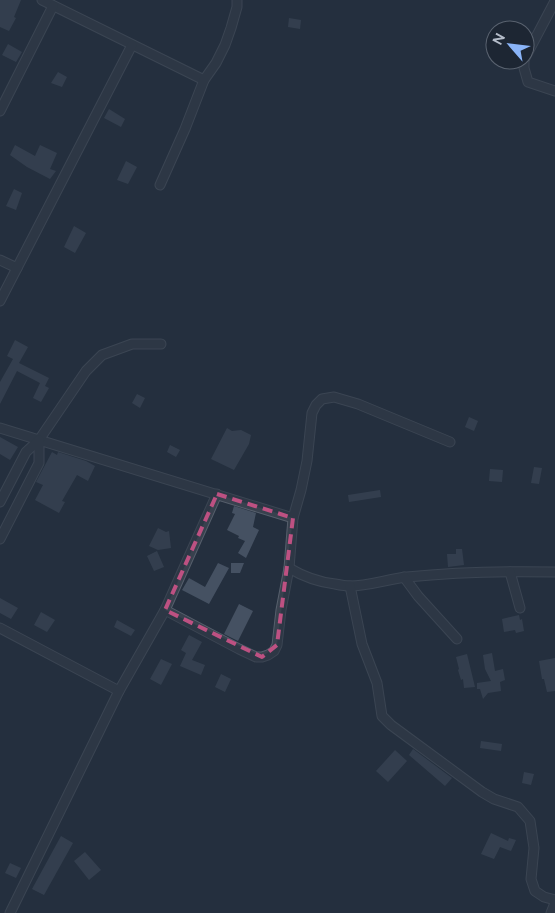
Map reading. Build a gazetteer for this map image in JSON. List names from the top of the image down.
{
  "north": "top left"
}
